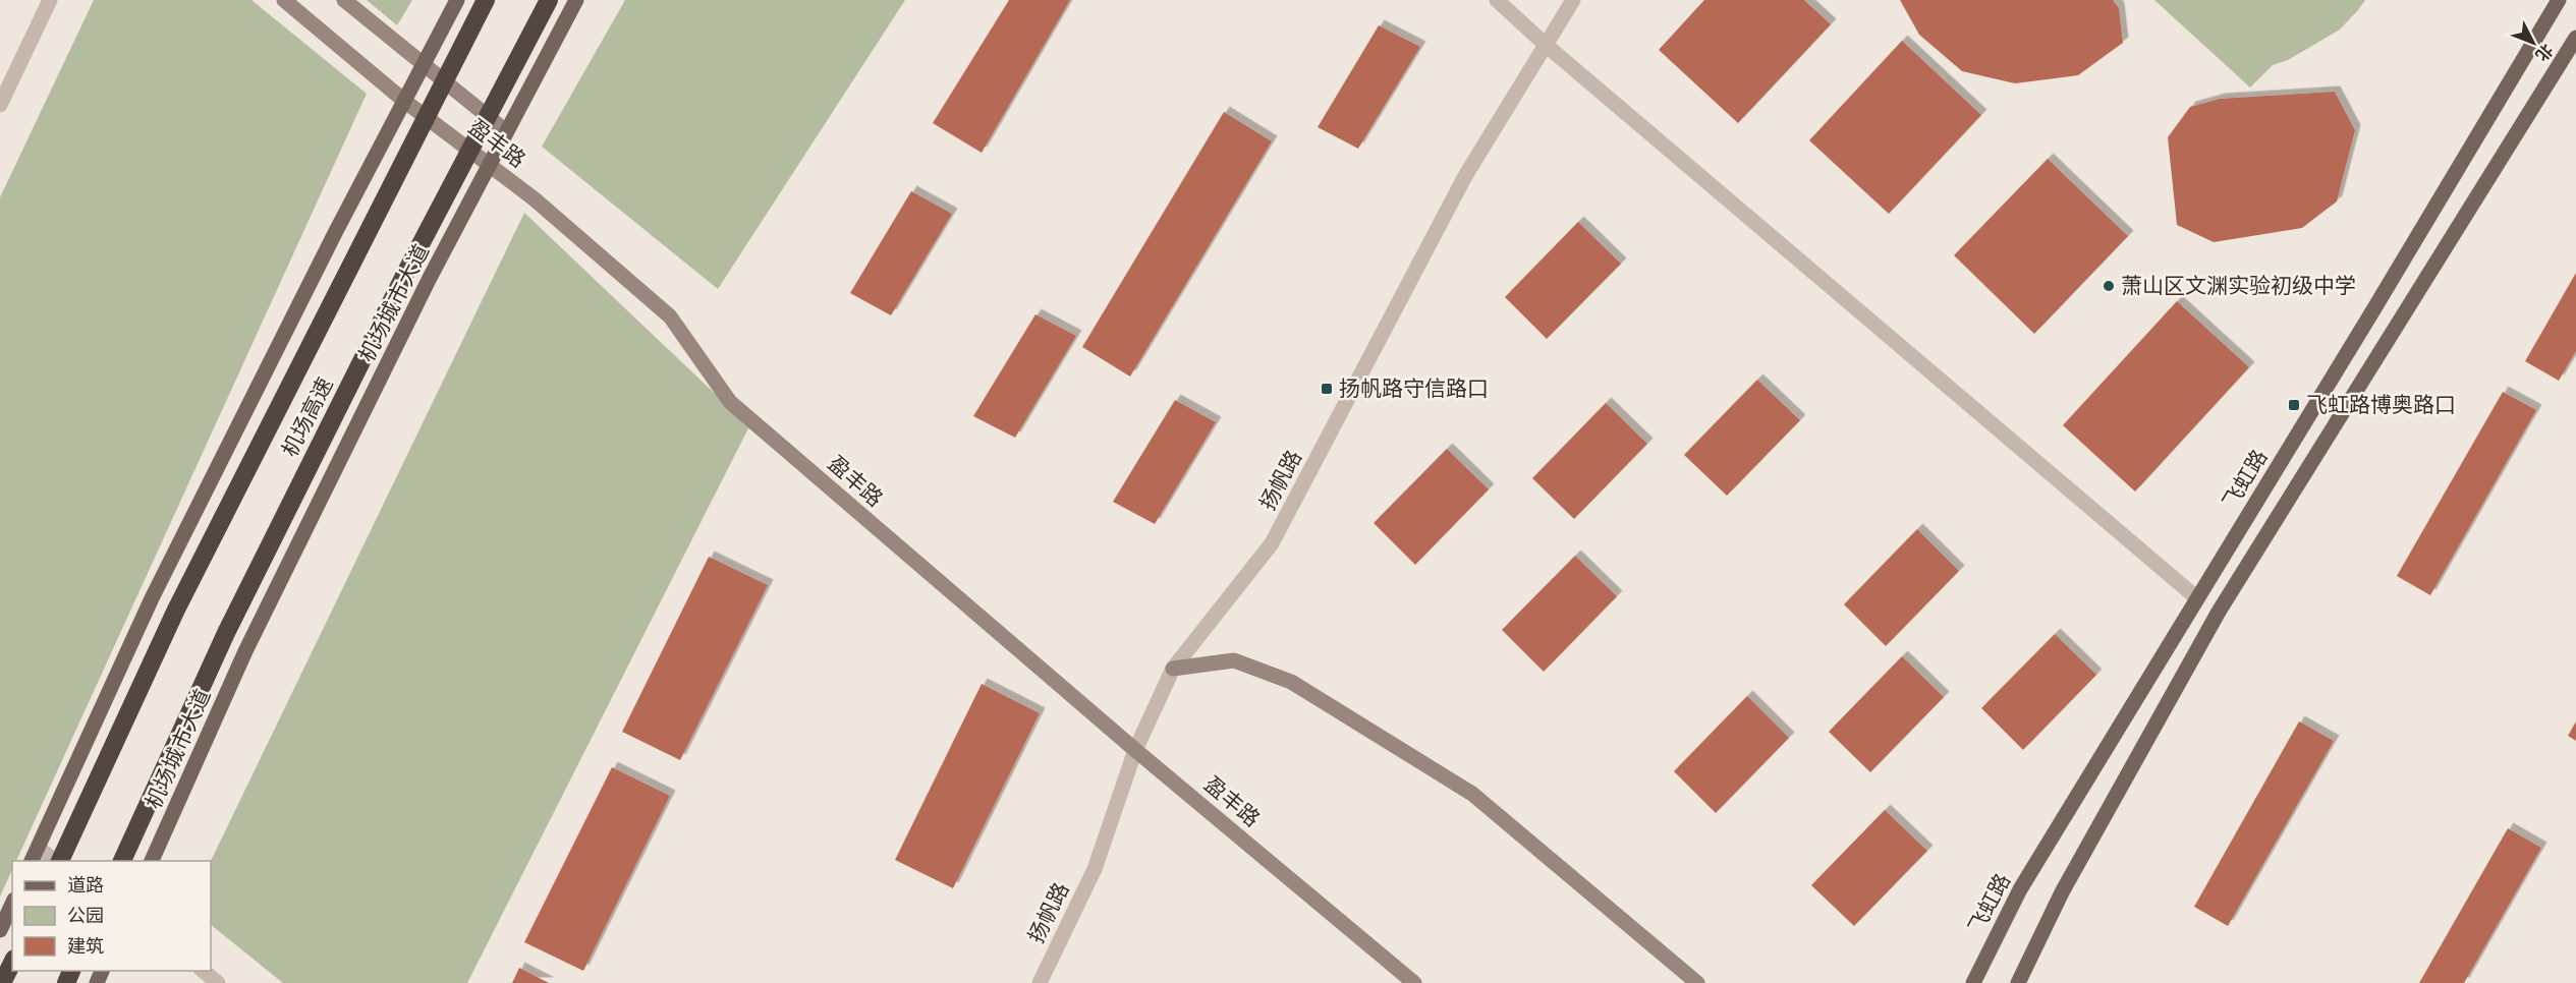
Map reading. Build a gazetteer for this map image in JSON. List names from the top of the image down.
{
  "streets": {
    "highway": ["机场高速"],
    "main road": ["盈丰路", "机场城市大道", "飞虹路"],
    "street": ["扬帆路"]
  },
  "crossings": [
    ["盈丰路", "机场城市大道"],
    ["盈丰路", "扬帆路"]
  ],
  "places": {
    "other": ["萧山区文渊实验初级中学"],
    "transit": ["扬帆路守信路口", "飞虹路博奥路口"]
  },
  "legend": ["道路", "公园", "建筑"],
  "north": "bottom right"
}
